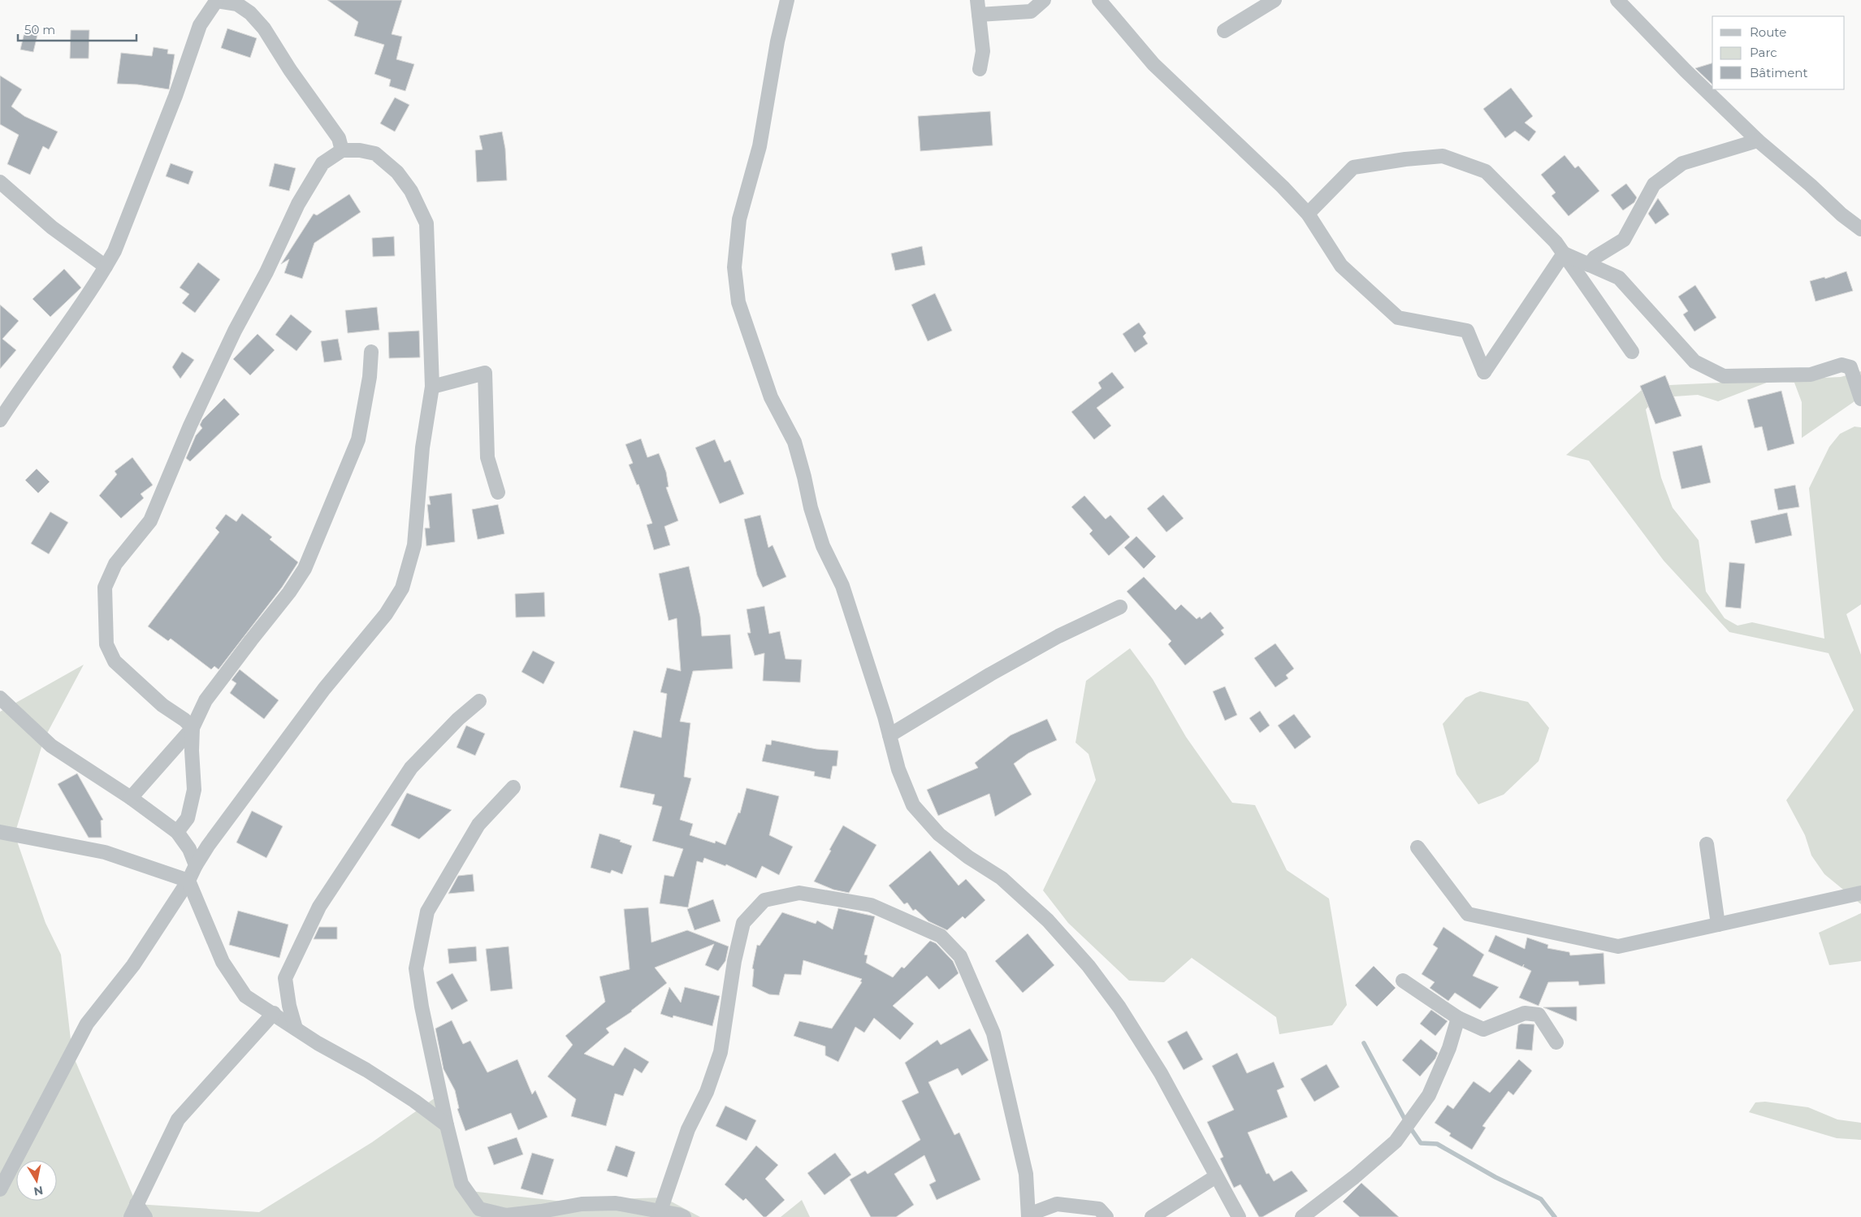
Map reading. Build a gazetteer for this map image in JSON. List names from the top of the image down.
{
  "legend": ["Route", "Parc", "Bâtiment"],
  "scale_bar": "50 m",
  "north": "bottom"
}
